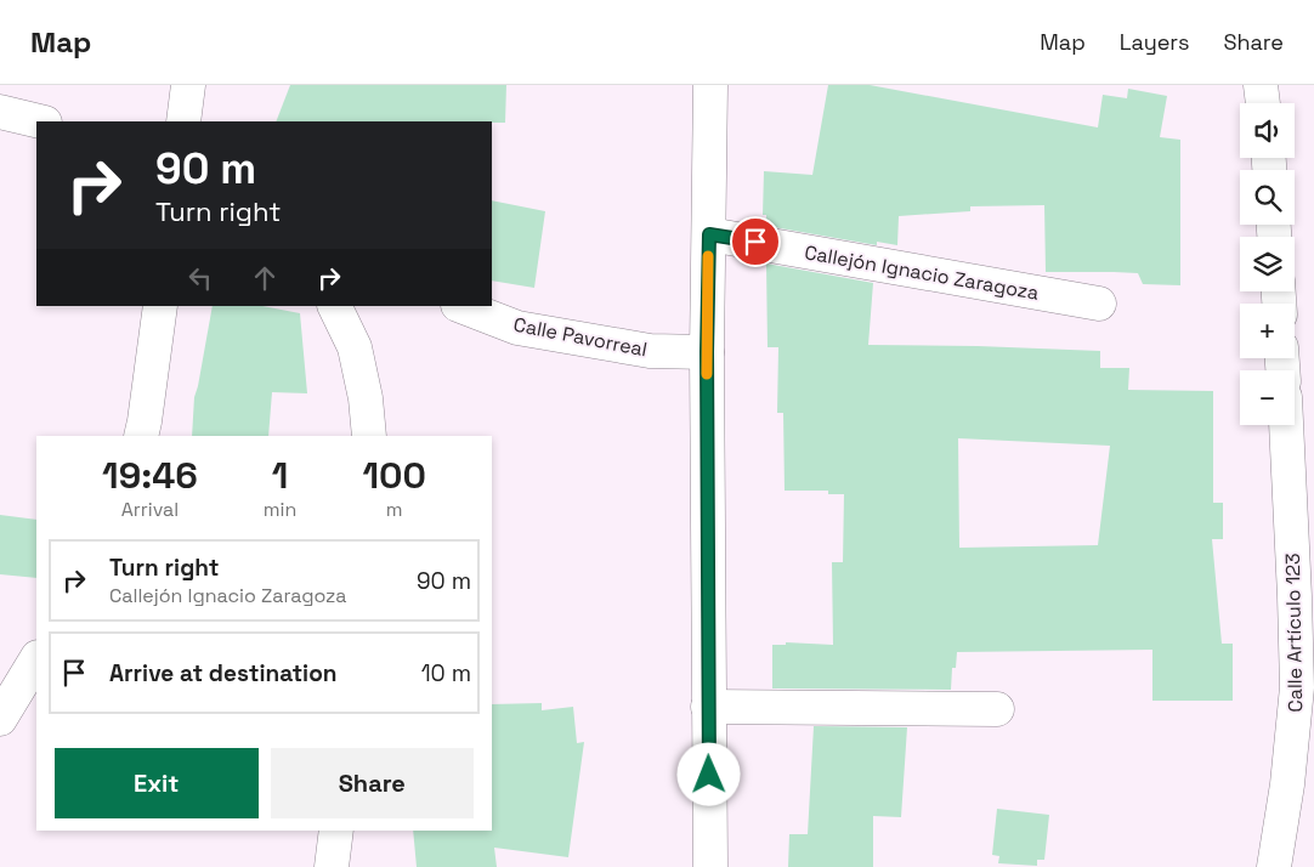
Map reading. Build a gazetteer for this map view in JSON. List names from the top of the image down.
{
  "streets": {
    "street": ["Callejón Ignacio Zaragoza", "Calle Pavorreal", "Calle Artículo 123"]
  },
  "page": {
    "header": "Map",
    "nav": ["Map", "Layers", "Share"],
    "map_buttons": ["+", "−"],
    "turn": ["90 m", "Turn right"],
    "eta": [
      "19:46",
      "Arrival",
      "1",
      "min",
      "100",
      "m"
    ],
    "list": [
      {
        "name": "Turn right",
        "note": "Callejón Ignacio Zaragoza",
        "value": "90 m"
      },
      {
        "name": "Arrive at destination",
        "value": "10 m"
      }
    ],
    "buttons": ["Exit", "Share"]
  }
}
